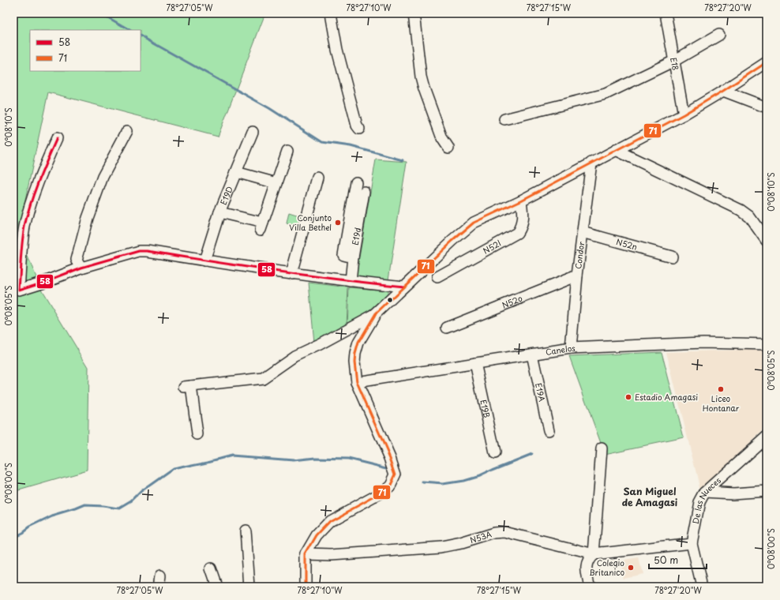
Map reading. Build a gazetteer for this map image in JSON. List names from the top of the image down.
{
  "streets": {
    "street": [
      "E18",
      "E19D",
      "E19d",
      "N52n",
      "N52l",
      "Condor",
      "N52o",
      "Canelos",
      "E19A",
      "E19B",
      "De las Nueces",
      "N53A"
    ]
  },
  "crossings": [
    ["N52n", "Condor"],
    ["Condor", "N52o"],
    ["Condor", "Canelos"],
    ["Canelos", "E19A"],
    ["Canelos", "E19B"],
    ["De las Nueces", "N53A"]
  ],
  "districts": ["San Miguel de Amagasi"],
  "places": [
    "Conjunto Villa Bethel",
    "Liceo Hontanar",
    "Estadio Amagasi",
    "Colegio Britanico"
  ],
  "lines": ["transit line 71", "transit line 58"],
  "legend": ["58", "71"],
  "scale_bar": "50 m",
  "coordinates": [
    "78°27'05\"W",
    "78°27'10\"W",
    "78°27'15\"W",
    "78°27'20\"W",
    "0°08'10\"S",
    "0°08'05\"S",
    "0°08'00\"S"
  ]
}
